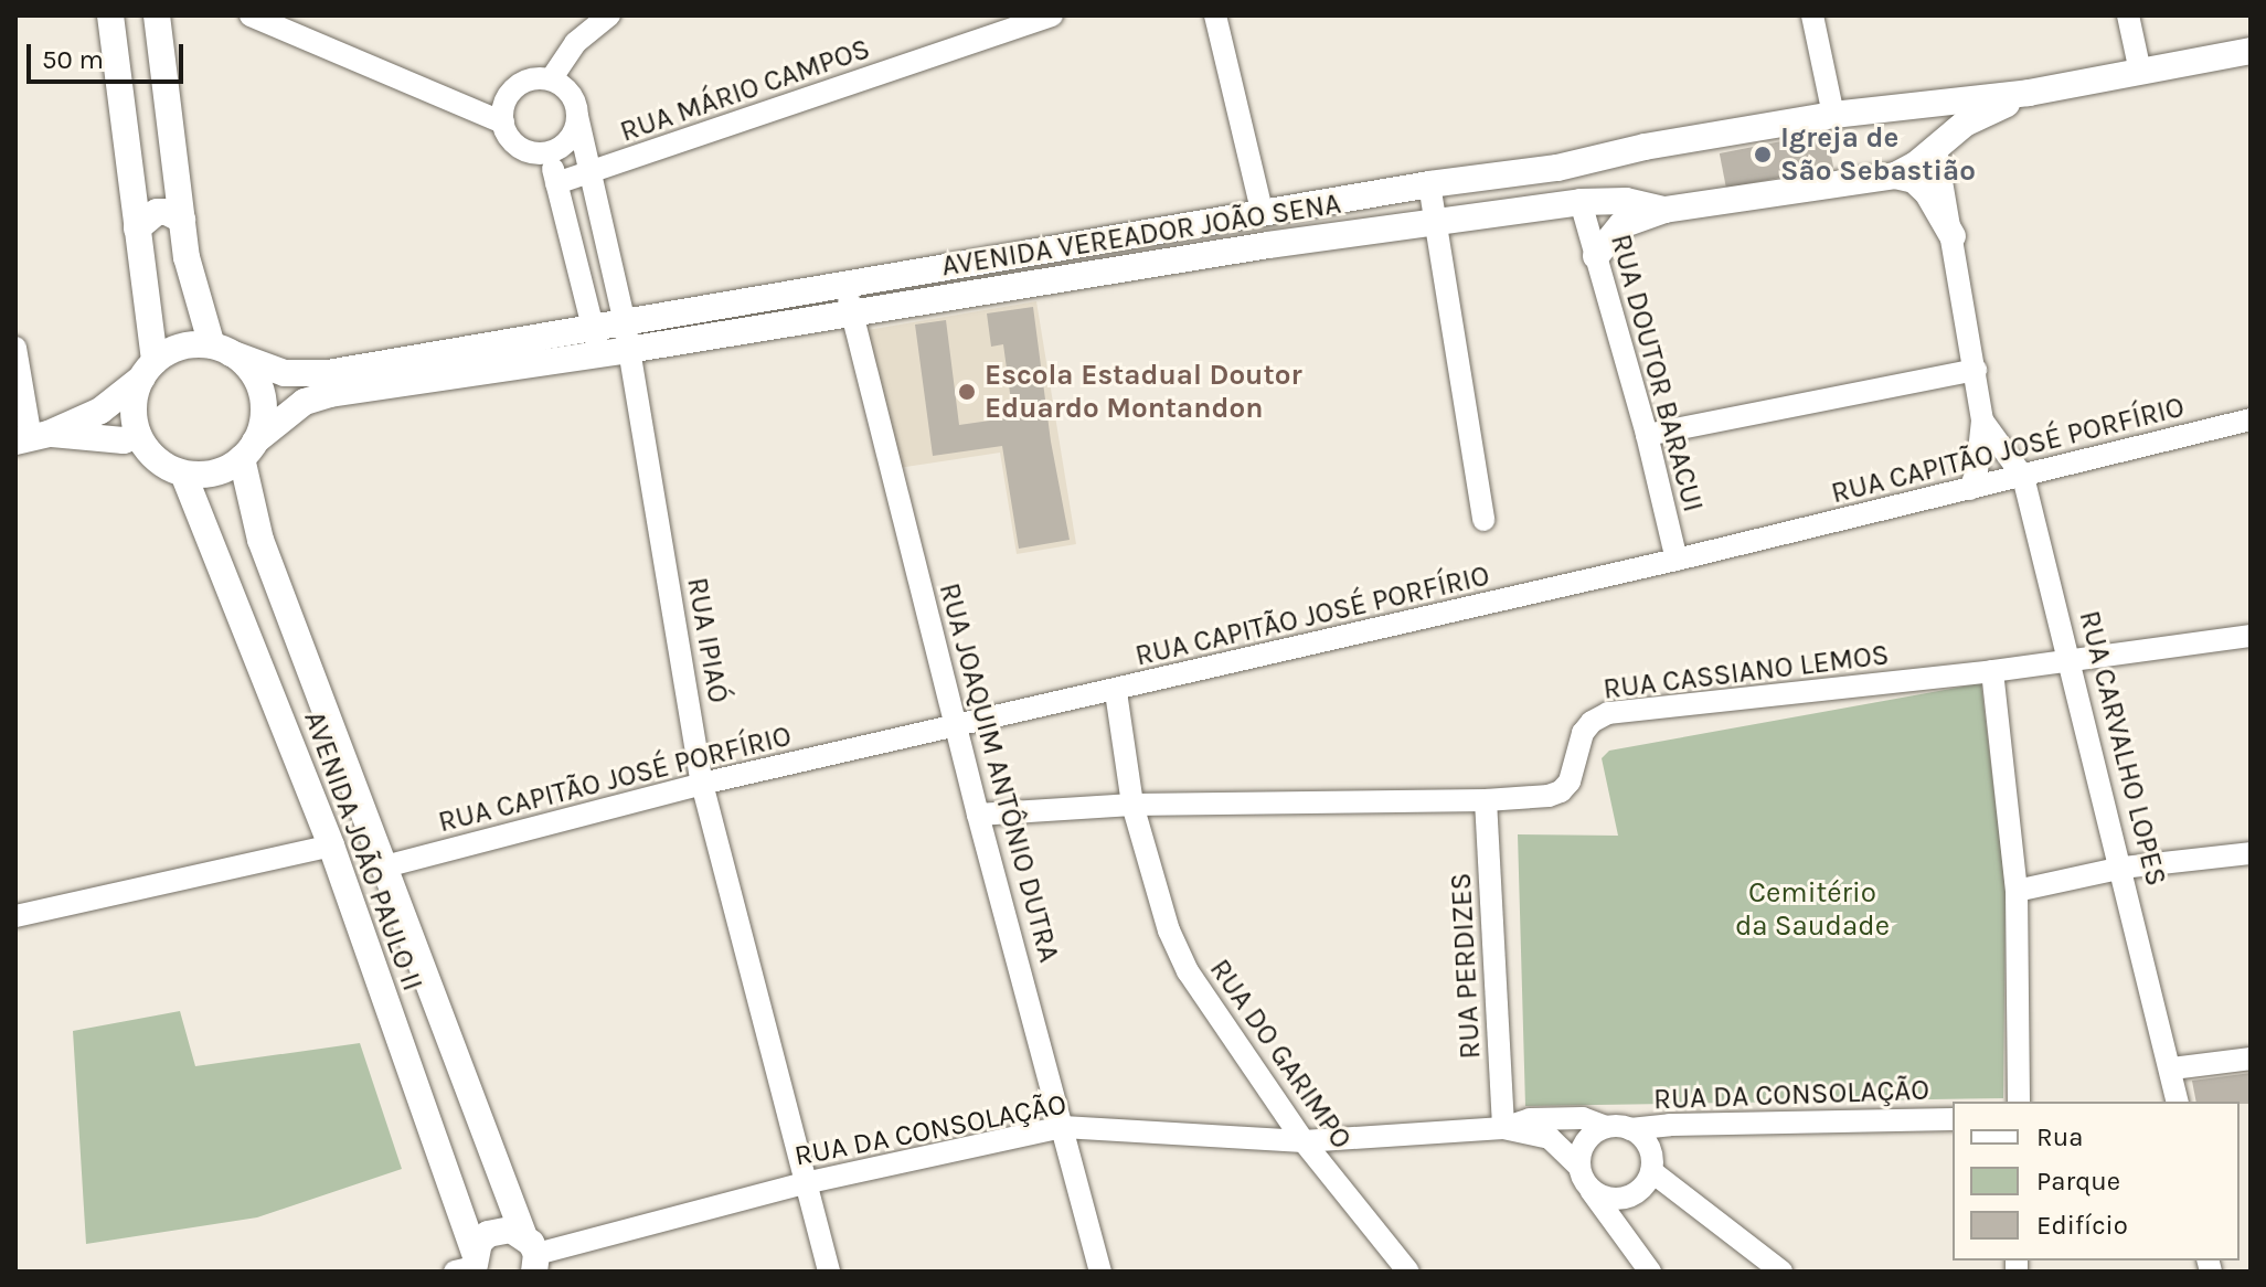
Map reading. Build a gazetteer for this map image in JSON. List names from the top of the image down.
{
  "streets": {
    "main road": ["AVENIDA VEREADOR JOÃO SENA", "AVENIDA JOÃO PAULO II"],
    "street": [
      "RUA MÁRIO CAMPOS",
      "RUA DOUTOR BARACUI",
      "RUA CAPITÃO JOSÉ PORFÍRIO",
      "RUA IPIAÓ",
      "RUA CASSIANO LEMOS",
      "RUA CARVALHO LOPES",
      "RUA JOAQUIM ANTÔNIO DUTRA",
      "RUA PERDIZES",
      "RUA DO GARIMPO",
      "RUA DA CONSOLAÇÃO"
    ]
  },
  "crossings": [
    ["RUA MÁRIO CAMPOS", "RUA IPIAÓ"],
    ["AVENIDA VEREADOR JOÃO SENA", "RUA DOUTOR BARACUI"],
    ["AVENIDA VEREADOR JOÃO SENA", "RUA IPIAÓ"],
    ["AVENIDA VEREADOR JOÃO SENA", "RUA CARVALHO LOPES"],
    ["AVENIDA VEREADOR JOÃO SENA", "RUA JOAQUIM ANTÔNIO DUTRA"],
    ["AVENIDA VEREADOR JOÃO SENA", "AVENIDA JOÃO PAULO II"],
    ["RUA DOUTOR BARACUI", "RUA CAPITÃO JOSÉ PORFÍRIO"],
    ["RUA CAPITÃO JOSÉ PORFÍRIO", "RUA IPIAÓ"],
    ["RUA CAPITÃO JOSÉ PORFÍRIO", "RUA CARVALHO LOPES"],
    ["RUA CAPITÃO JOSÉ PORFÍRIO", "RUA JOAQUIM ANTÔNIO DUTRA"],
    ["RUA CAPITÃO JOSÉ PORFÍRIO", "AVENIDA JOÃO PAULO II"],
    ["RUA CAPITÃO JOSÉ PORFÍRIO", "RUA DO GARIMPO"],
    ["RUA IPIAÓ", "RUA DA CONSOLAÇÃO"],
    ["RUA CASSIANO LEMOS", "RUA CARVALHO LOPES"],
    ["RUA CASSIANO LEMOS", "RUA JOAQUIM ANTÔNIO DUTRA"],
    ["RUA CASSIANO LEMOS", "RUA PERDIZES"],
    ["RUA CASSIANO LEMOS", "RUA DO GARIMPO"],
    ["RUA JOAQUIM ANTÔNIO DUTRA", "RUA DA CONSOLAÇÃO"],
    ["AVENIDA JOÃO PAULO II", "RUA DA CONSOLAÇÃO"],
    ["RUA PERDIZES", "RUA DA CONSOLAÇÃO"],
    ["RUA DO GARIMPO", "RUA DA CONSOLAÇÃO"]
  ],
  "parks": ["Cemitério da Saudade"],
  "places": ["Igreja de São Sebastião", "Escola Estadual Doutor Eduardo Montandon"],
  "legend": ["Rua", "Parque", "Edifício"],
  "scale_bar": "50 m"
}
